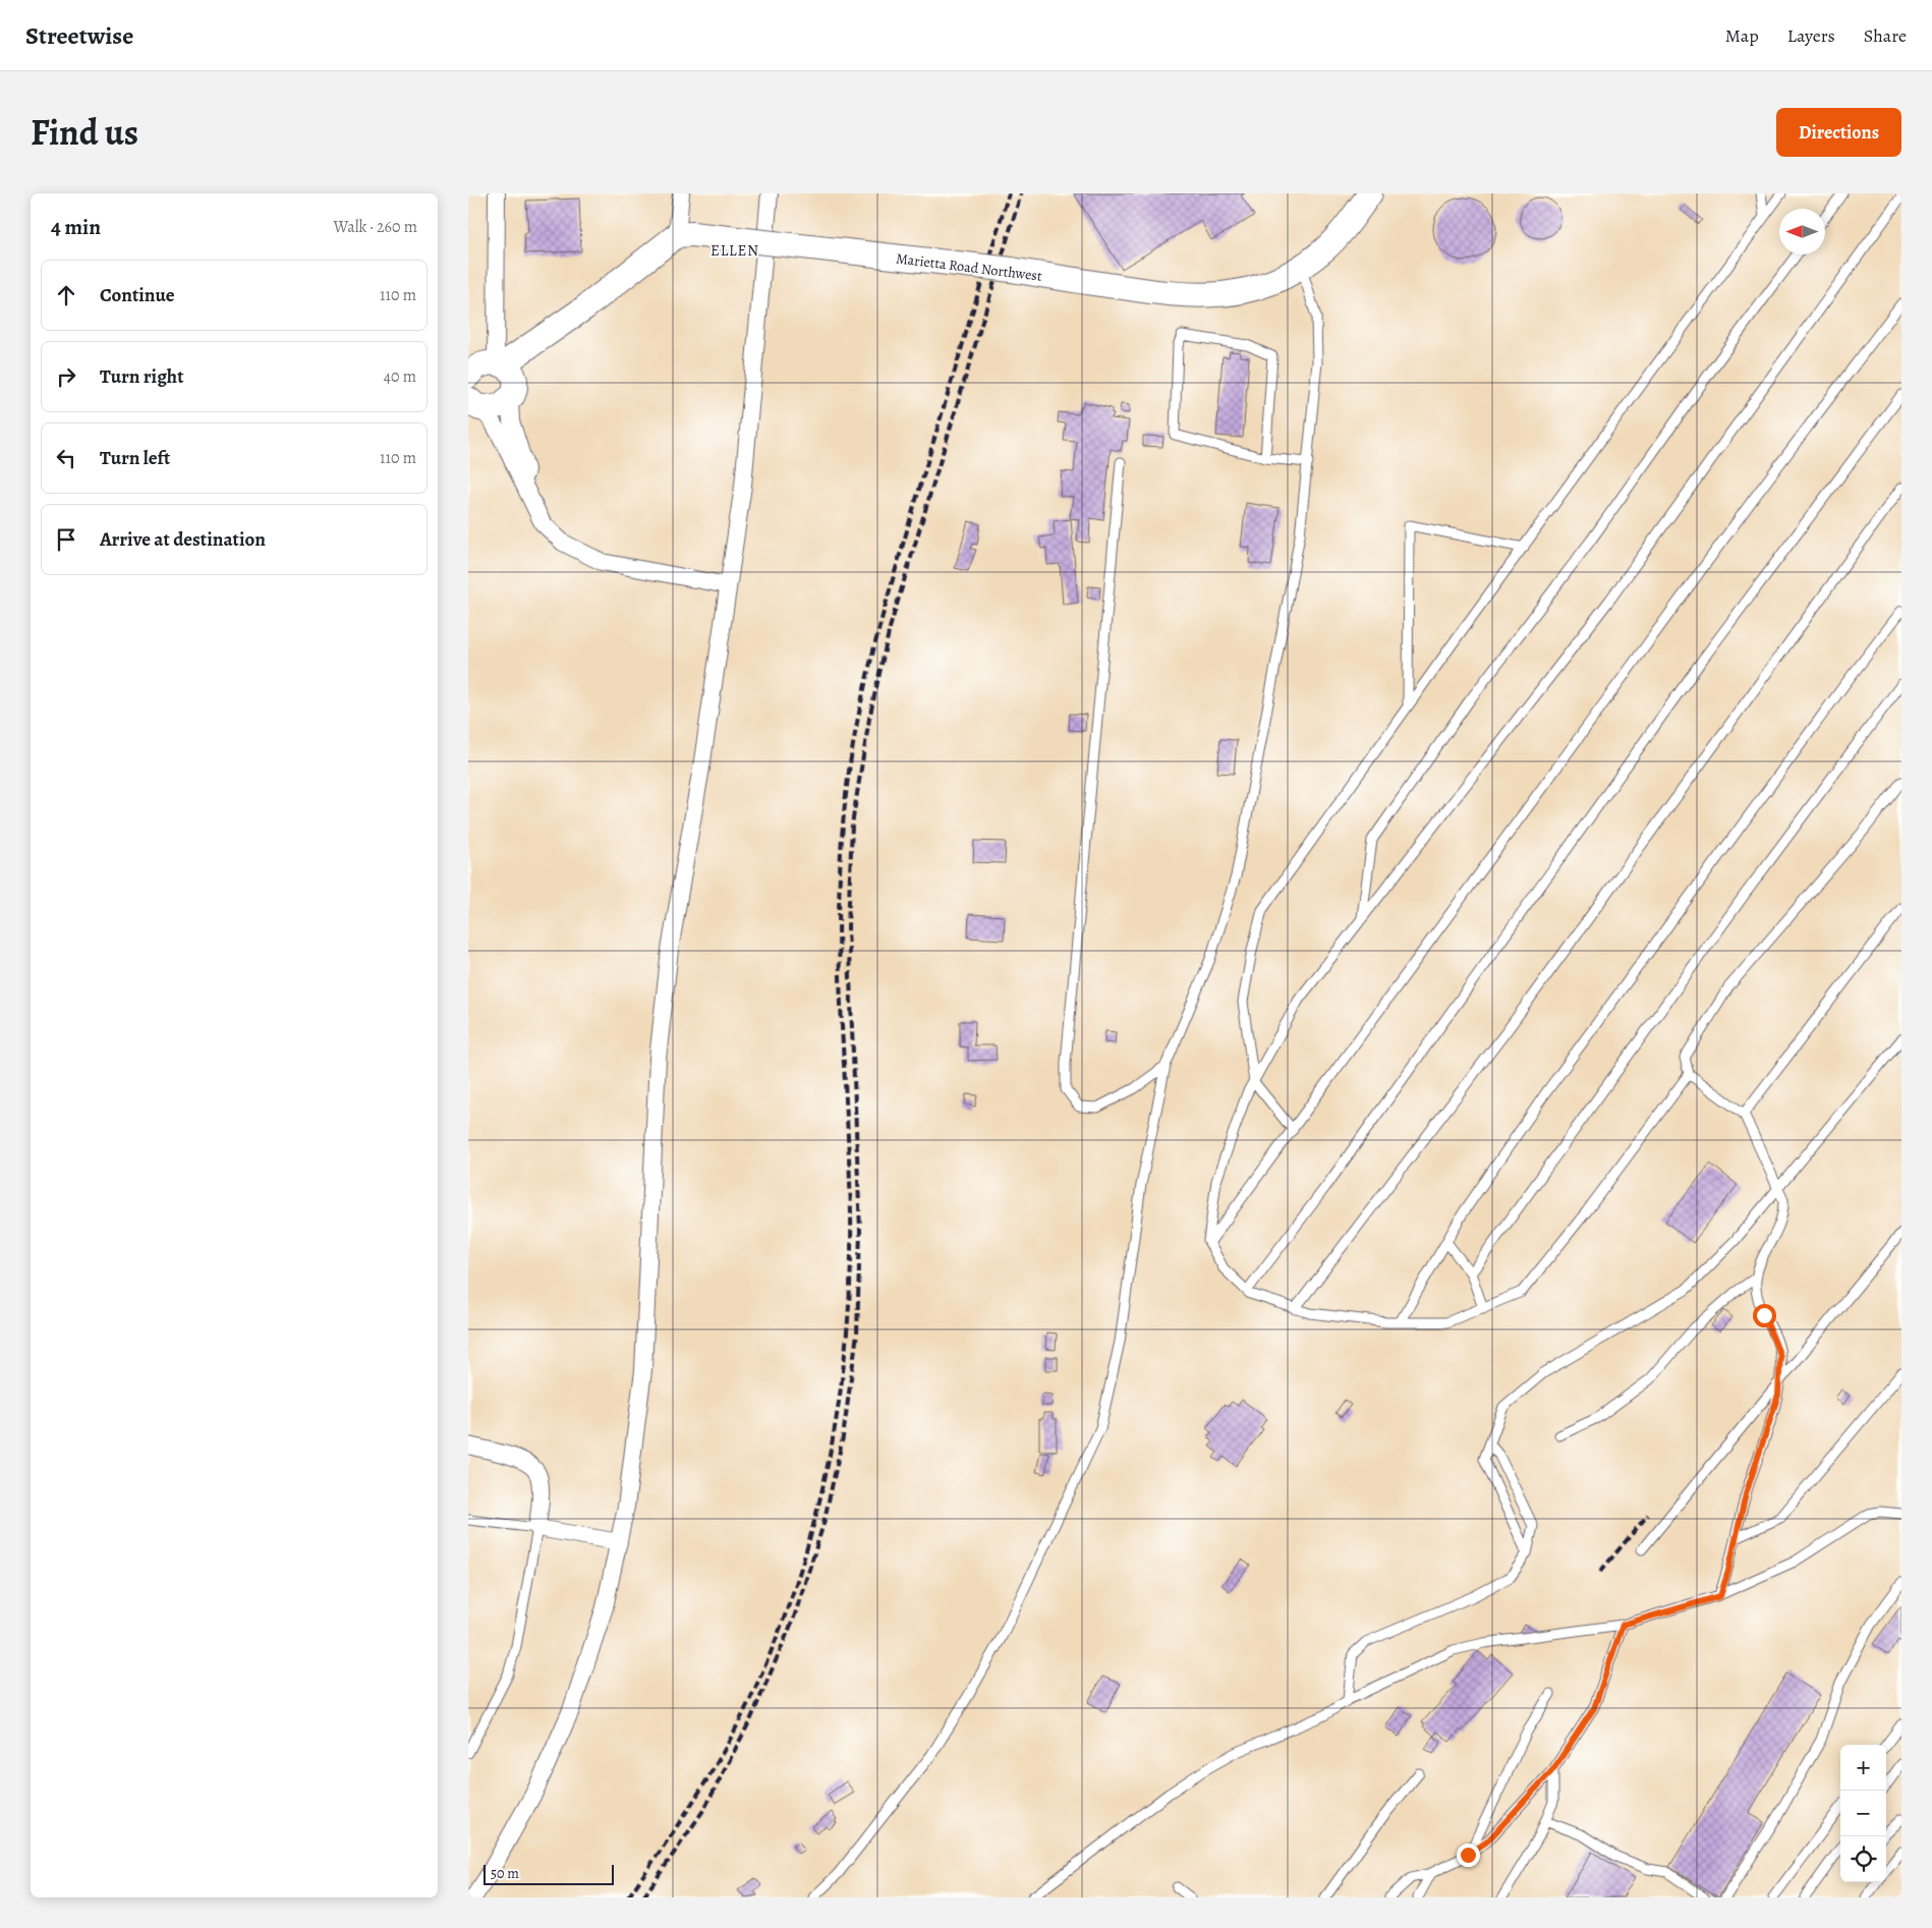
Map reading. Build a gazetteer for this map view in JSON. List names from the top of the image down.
{
  "streets": {
    "street": ["Marietta Road Northwest"]
  },
  "districts": ["ELLEN"],
  "scale_bar": "50 m",
  "north": "left",
  "page": {
    "header": "Streetwise",
    "nav": ["Map", "Layers", "Share"],
    "title": "Find us",
    "buttons": "Directions",
    "heading": ["4 min", "Walk · 260 m"],
    "list": [
      ["Continue", "110 m"],
      ["Turn right", "40 m"],
      ["Turn left", "110 m"],
      "Arrive at destination"
    ],
    "map_buttons": ["+", "−"],
    "scale": "50 m"
  }
}
